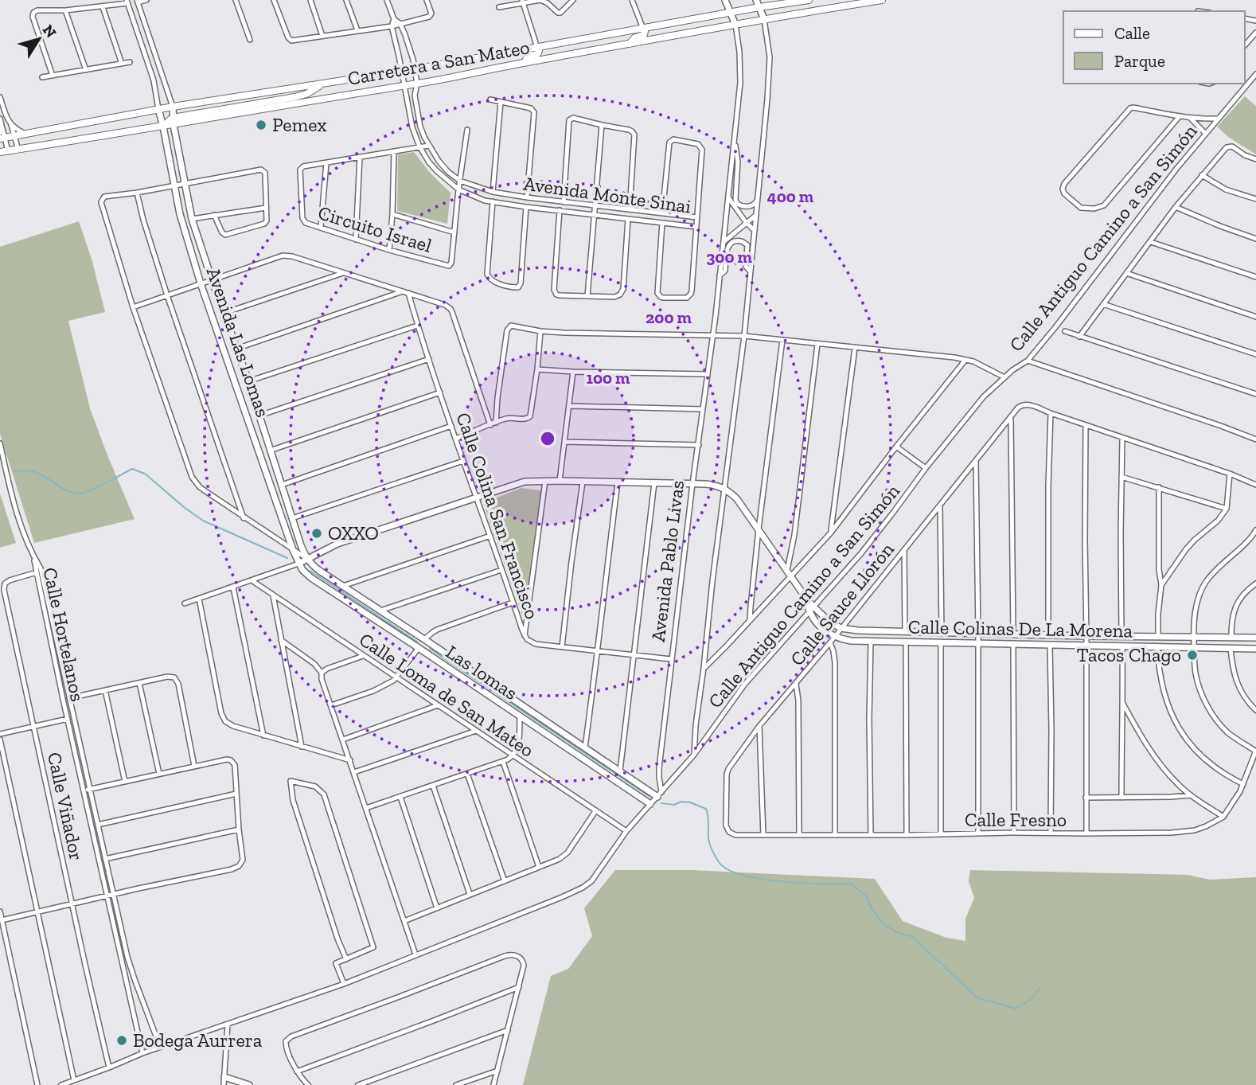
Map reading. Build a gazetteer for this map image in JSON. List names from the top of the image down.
{
  "streets": {
    "main road": ["Carretera a San Mateo"],
    "street": [
      "Avenida Monte Sinai",
      "Circuito Israel",
      "Calle Antiguo Camino a San Simón",
      "Avenida Las Lomas",
      "Calle Colina San Francisco",
      "Avenida Pablo Livas",
      "Calle Sauce Llorón",
      "Calle Colinas De La Morena",
      "Calle Hortelanos",
      "Las lomas",
      "Calle Loma de San Mateo",
      "Calle Viñador",
      "Calle Fresno"
    ]
  },
  "crossings": [
    ["Carretera a San Mateo", "Avenida Monte Sinai"],
    ["Carretera a San Mateo", "Avenida Las Lomas"],
    ["Avenida Monte Sinai", "Circuito Israel"],
    ["Calle Antiguo Camino a San Simón", "Avenida Pablo Livas"],
    ["Calle Antiguo Camino a San Simón", "Calle Hortelanos"],
    ["Calle Antiguo Camino a San Simón", "Las lomas"],
    ["Calle Antiguo Camino a San Simón", "Calle Loma de San Mateo"],
    ["Calle Antiguo Camino a San Simón", "Calle Viñador"],
    ["Avenida Las Lomas", "Las lomas"],
    ["Calle Colina San Francisco", "Avenida Pablo Livas"],
    ["Avenida Pablo Livas", "Las lomas"],
    ["Calle Sauce Llorón", "Calle Colinas De La Morena"],
    ["Calle Sauce Llorón", "Calle Fresno"],
    ["Calle Hortelanos", "Calle Viñador"]
  ],
  "places": [
    "Pemex",
    "OXXO",
    "Tacos Chago",
    "Bodega Aurrera"
  ],
  "legend": ["Calle", "Parque"],
  "north": "top right",
  "rings": [
    "400 m",
    "300 m",
    "200 m",
    "100 m"
  ]
}
